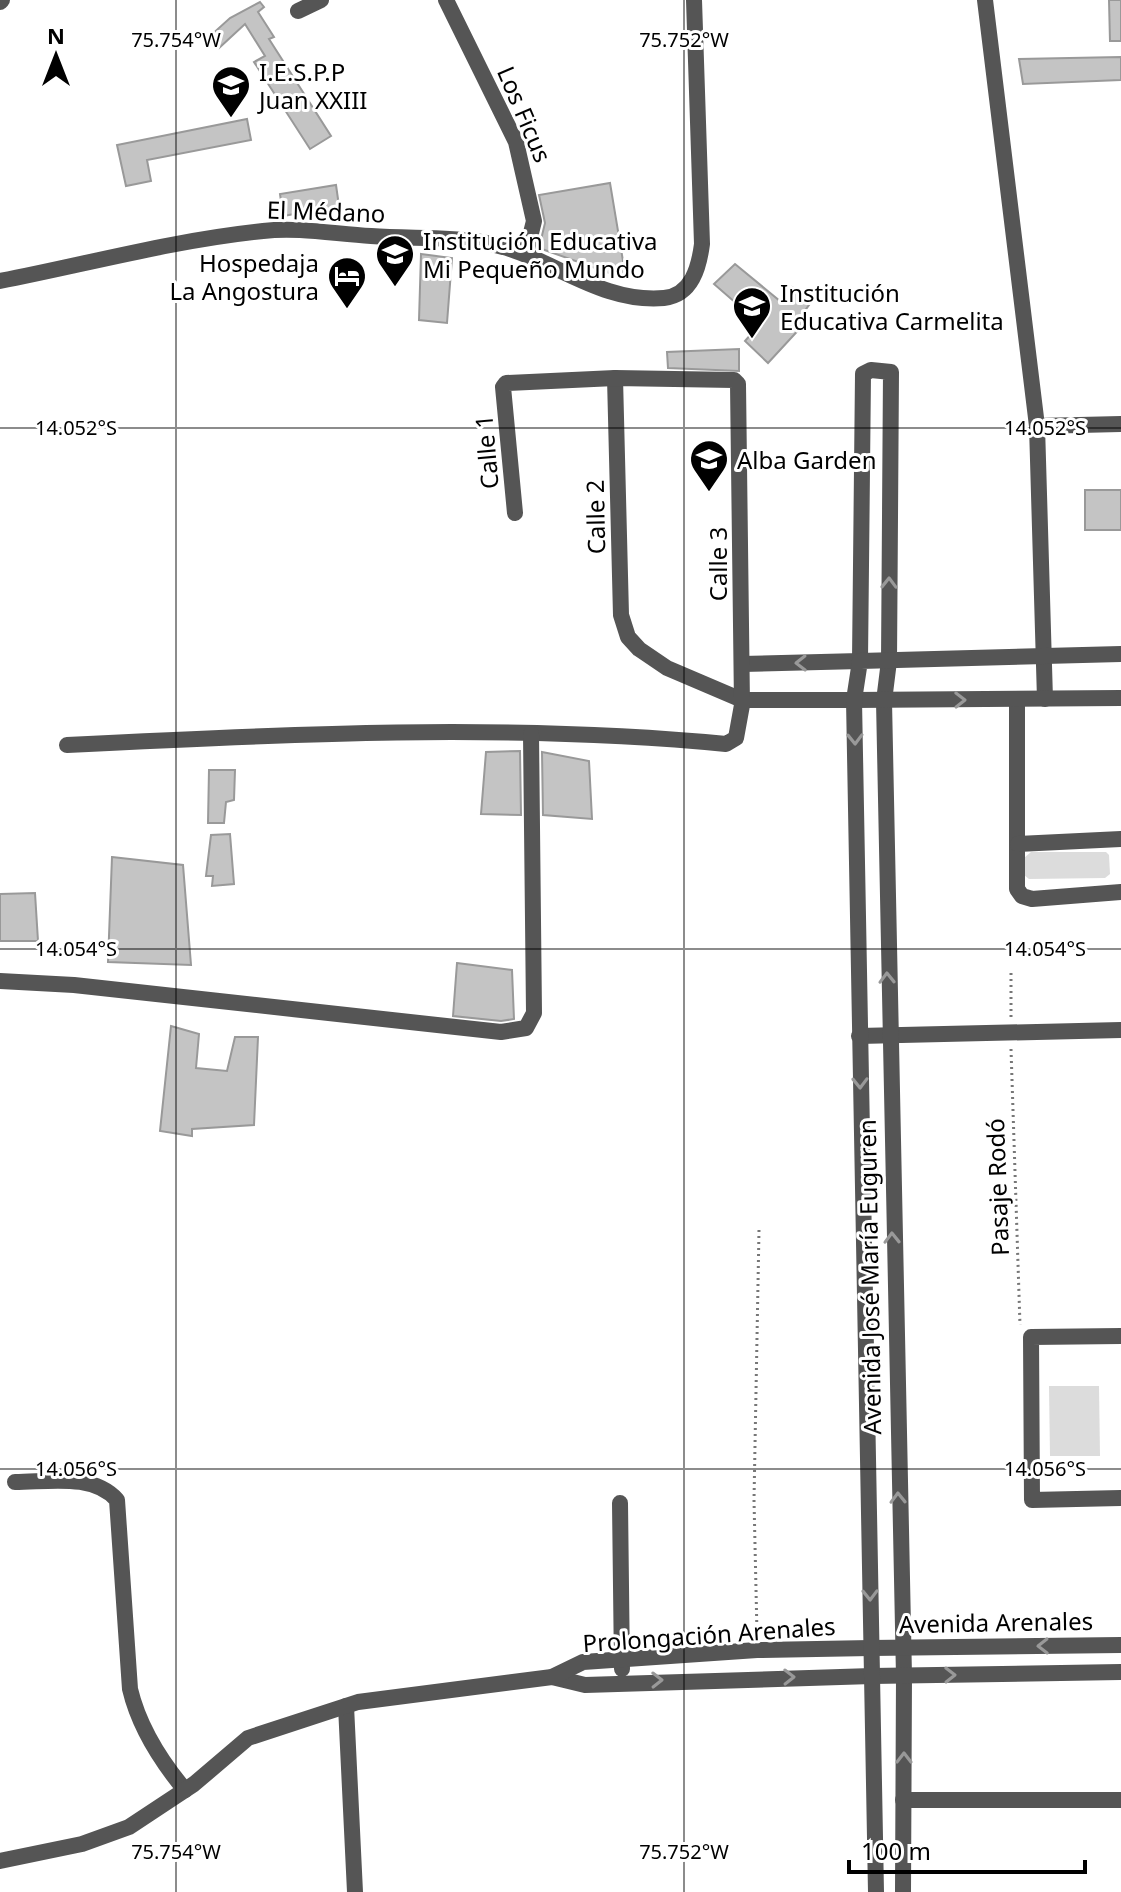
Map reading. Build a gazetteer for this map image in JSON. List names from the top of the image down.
{
  "streets": {
    "street": [
      "Los Ficus",
      "El Médano",
      "Calle 1",
      "Calle 2",
      "Calle 3",
      "Avenida José María Euguren",
      "Avenida Arenales",
      "Prolongación Arenales"
    ],
    "path": ["Pasaje Rodó"]
  },
  "crossings": [
    ["Los Ficus", "El Médano"],
    ["Calle 1", "Calle 2"],
    ["Calle 1", "Calle 3"],
    ["Calle 2", "Calle 3"],
    ["Avenida José María Euguren", "Avenida Arenales"],
    ["Avenida José María Euguren", "Prolongación Arenales"],
    ["Avenida Arenales", "Prolongación Arenales"]
  ],
  "places": {
    "school or university": [
      "I.E.S.P.P Juan XXIII",
      "Institución Educativa Mi Pequeño Mundo",
      "Institución Educativa Carmelita",
      "Alba Garden"
    ],
    "hotel": ["Hospedaja La Angostura"]
  },
  "scale_bar": "100 m",
  "north": "top",
  "coordinates": [
    "75.754°W",
    "75.752°W",
    "14.052°S",
    "14.054°S",
    "14.056°S"
  ]
}
